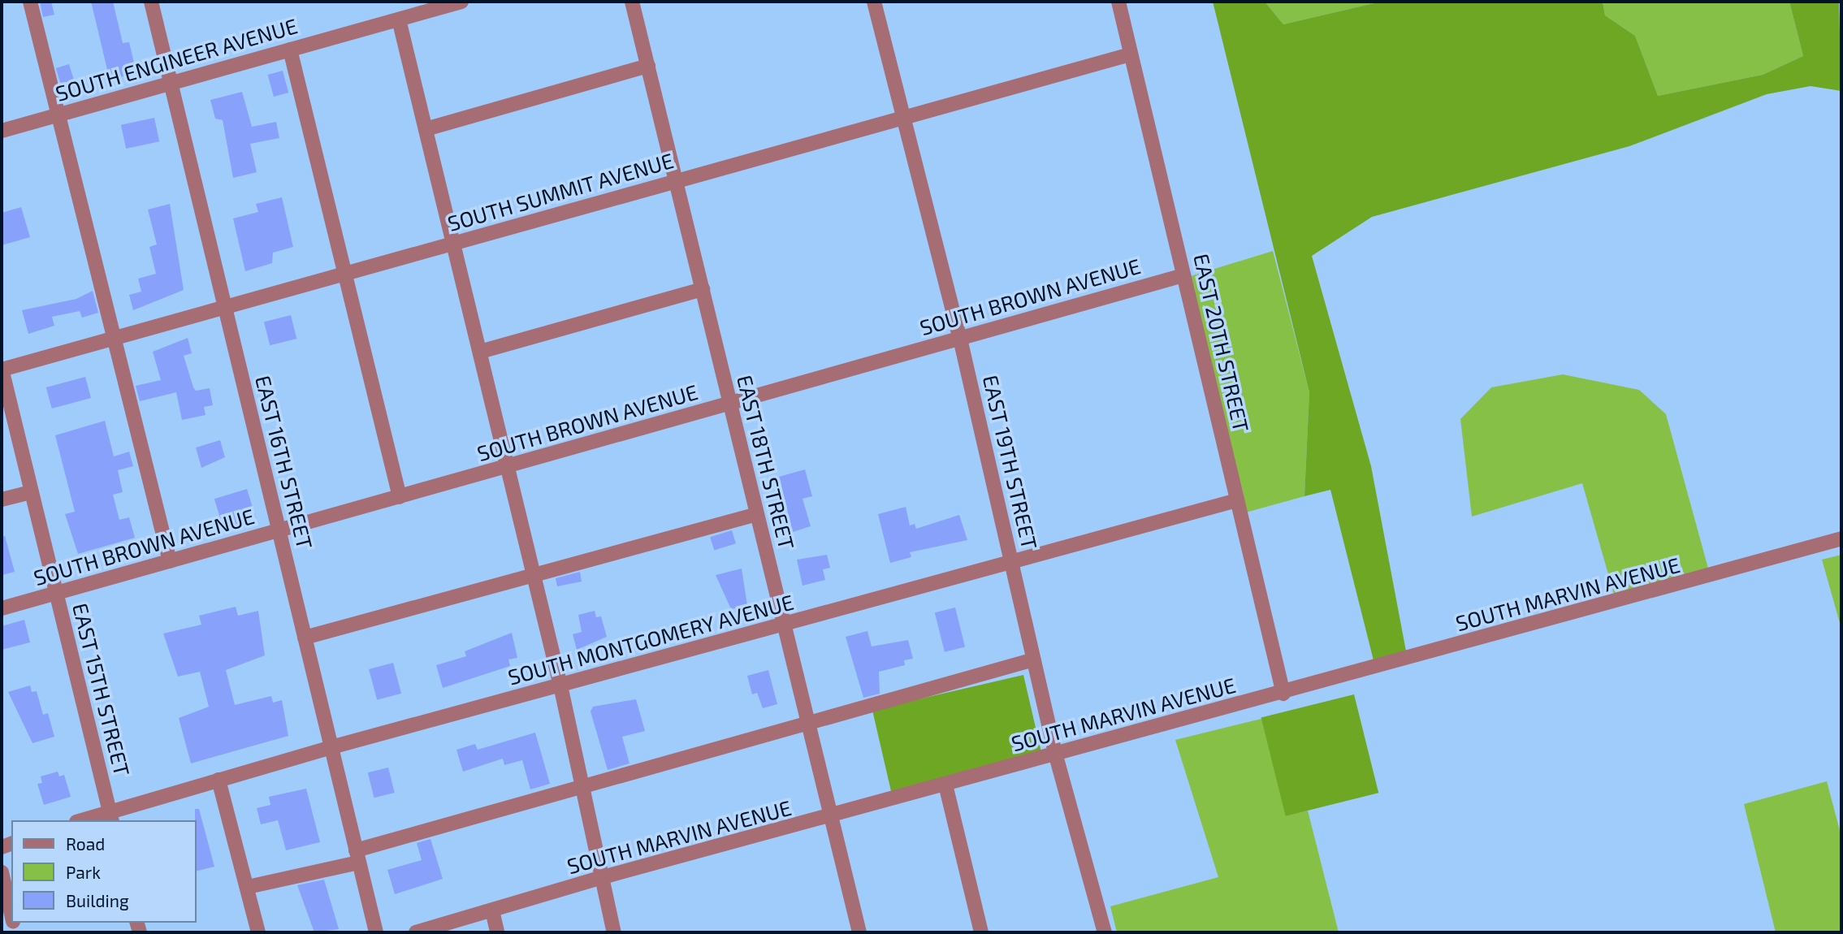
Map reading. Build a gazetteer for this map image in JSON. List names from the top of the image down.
{
  "streets": {
    "street": [
      "SOUTH ENGINEER AVENUE",
      "SOUTH SUMMIT AVENUE",
      "SOUTH BROWN AVENUE",
      "EAST 20TH STREET",
      "EAST 16TH STREET",
      "EAST 18TH STREET",
      "EAST 19TH STREET",
      "SOUTH MARVIN AVENUE",
      "SOUTH MONTGOMERY AVENUE",
      "EAST 15TH STREET"
    ]
  },
  "crossings": [
    ["SOUTH ENGINEER AVENUE", "EAST 16TH STREET"],
    ["SOUTH SUMMIT AVENUE", "EAST 20TH STREET"],
    ["SOUTH SUMMIT AVENUE", "EAST 16TH STREET"],
    ["SOUTH SUMMIT AVENUE", "EAST 18TH STREET"],
    ["SOUTH SUMMIT AVENUE", "EAST 19TH STREET"],
    ["SOUTH SUMMIT AVENUE", "EAST 15TH STREET"],
    ["SOUTH BROWN AVENUE", "EAST 20TH STREET"],
    ["SOUTH BROWN AVENUE", "EAST 16TH STREET"],
    ["SOUTH BROWN AVENUE", "EAST 18TH STREET"],
    ["SOUTH BROWN AVENUE", "EAST 19TH STREET"],
    ["SOUTH BROWN AVENUE", "EAST 15TH STREET"],
    ["EAST 20TH STREET", "SOUTH MARVIN AVENUE"],
    ["EAST 20TH STREET", "SOUTH MONTGOMERY AVENUE"],
    ["EAST 16TH STREET", "SOUTH MONTGOMERY AVENUE"],
    ["EAST 18TH STREET", "SOUTH MARVIN AVENUE"],
    ["EAST 18TH STREET", "SOUTH MONTGOMERY AVENUE"],
    ["EAST 19TH STREET", "SOUTH MARVIN AVENUE"],
    ["EAST 19TH STREET", "SOUTH MONTGOMERY AVENUE"],
    ["SOUTH MONTGOMERY AVENUE", "EAST 15TH STREET"]
  ],
  "legend": ["Road", "Park", "Building"]
}
